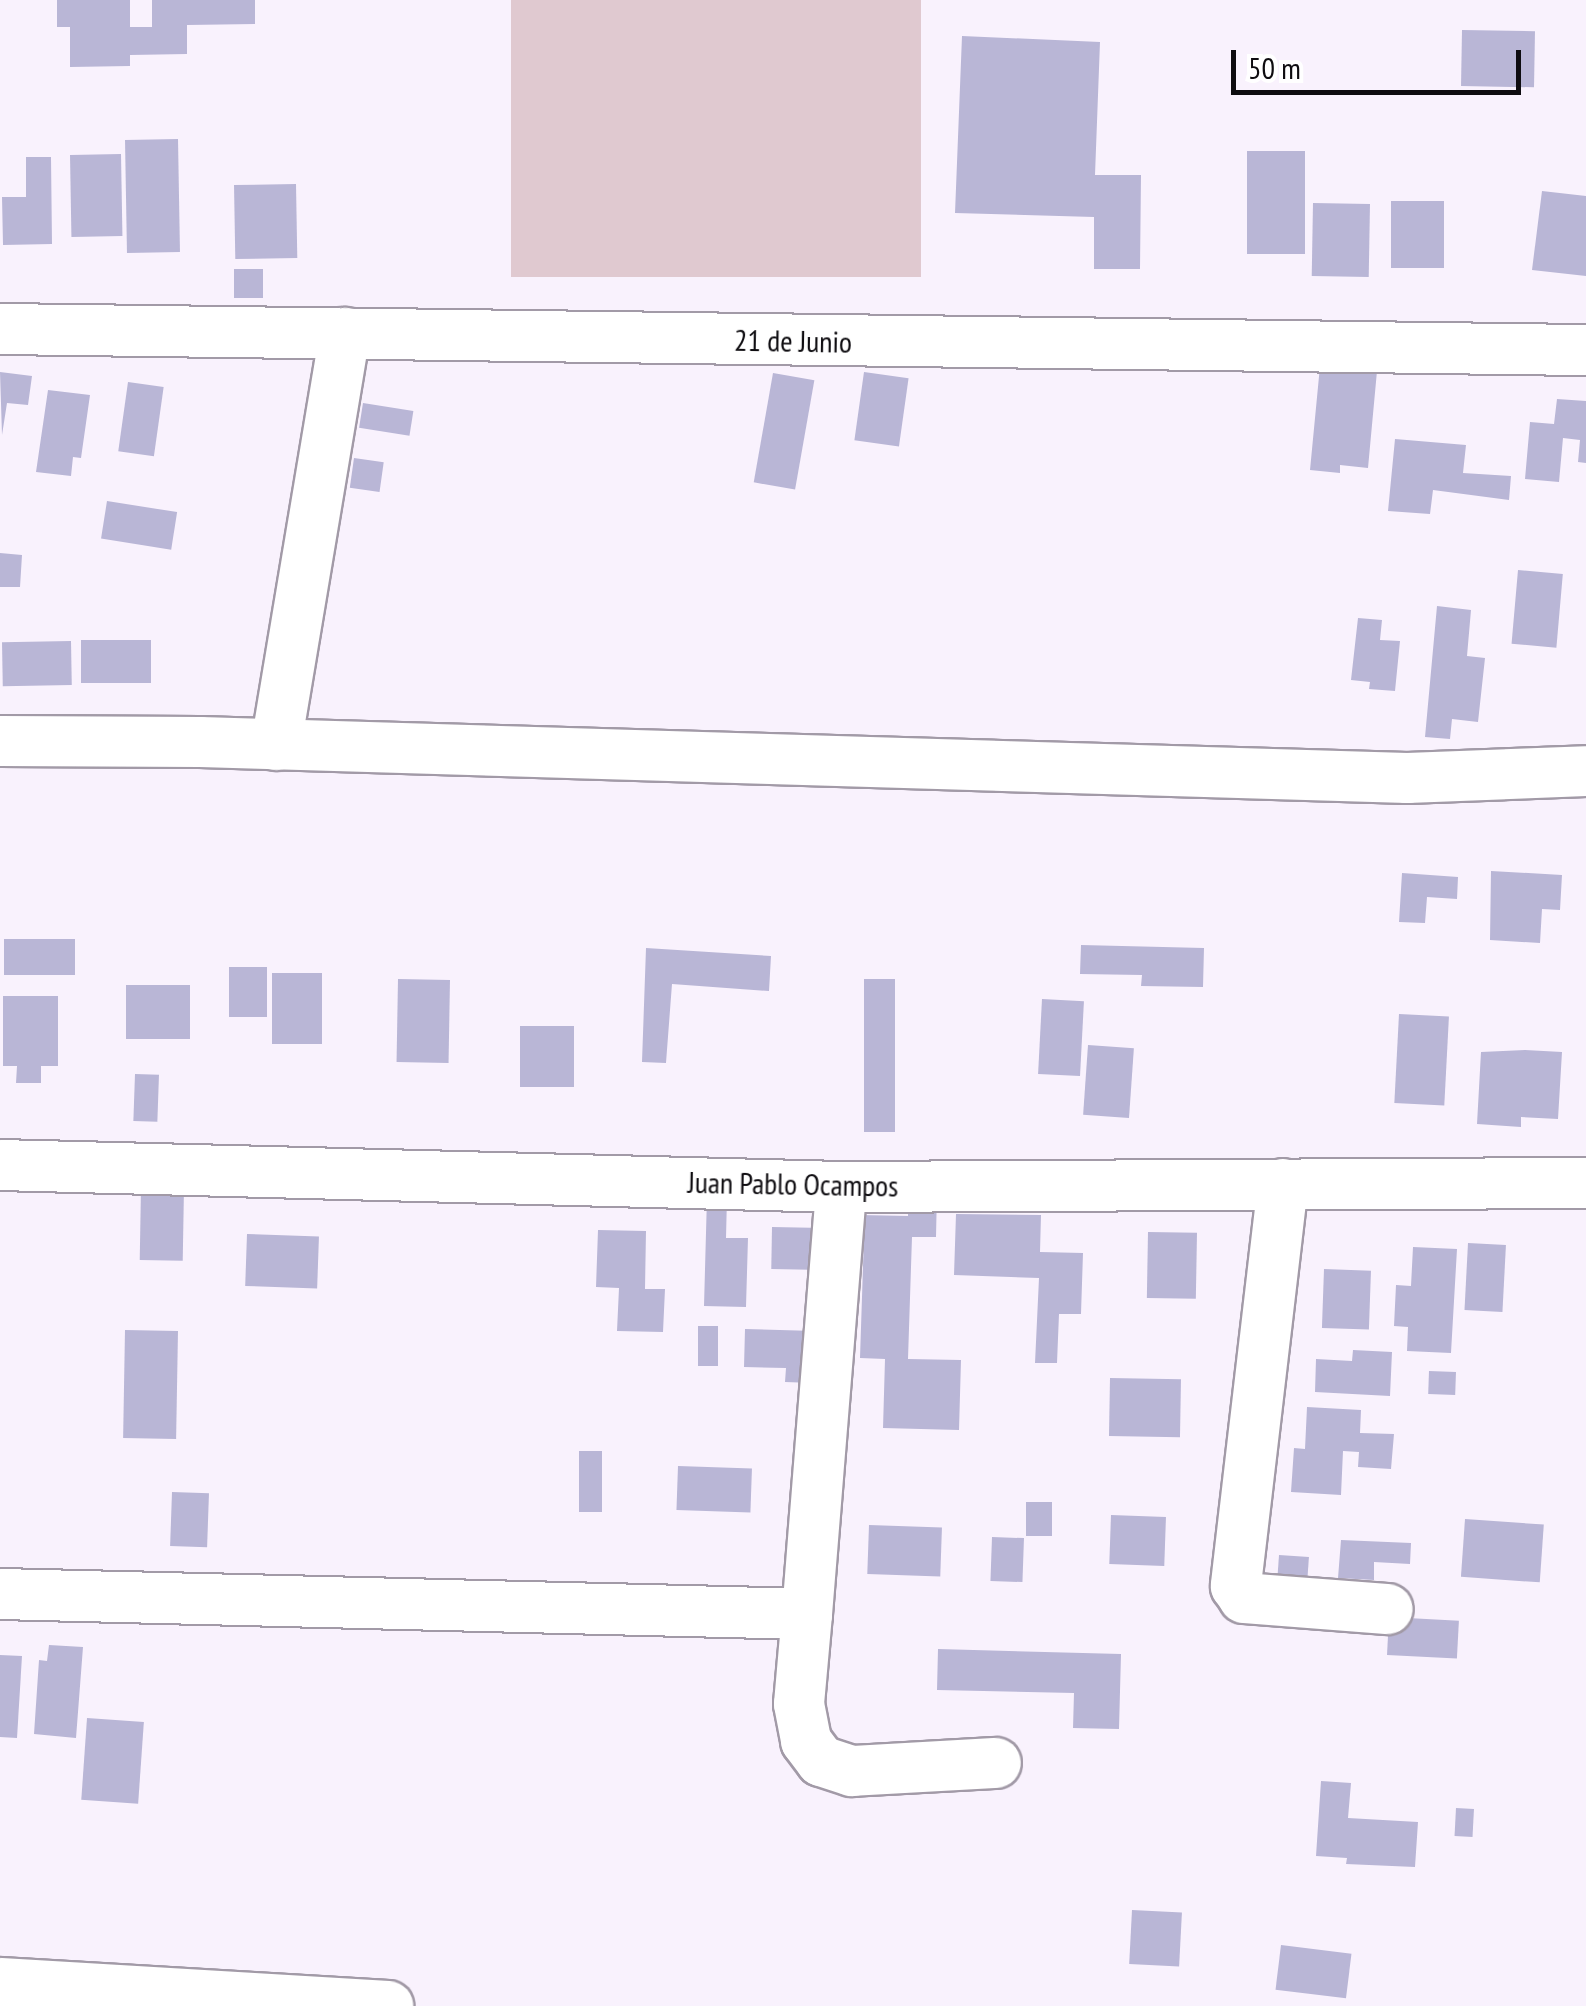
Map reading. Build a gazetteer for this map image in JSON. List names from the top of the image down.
{
  "streets": {
    "street": ["21 de Junio", "Juan Pablo Ocampos"]
  },
  "scale_bar": "50 m"
}
